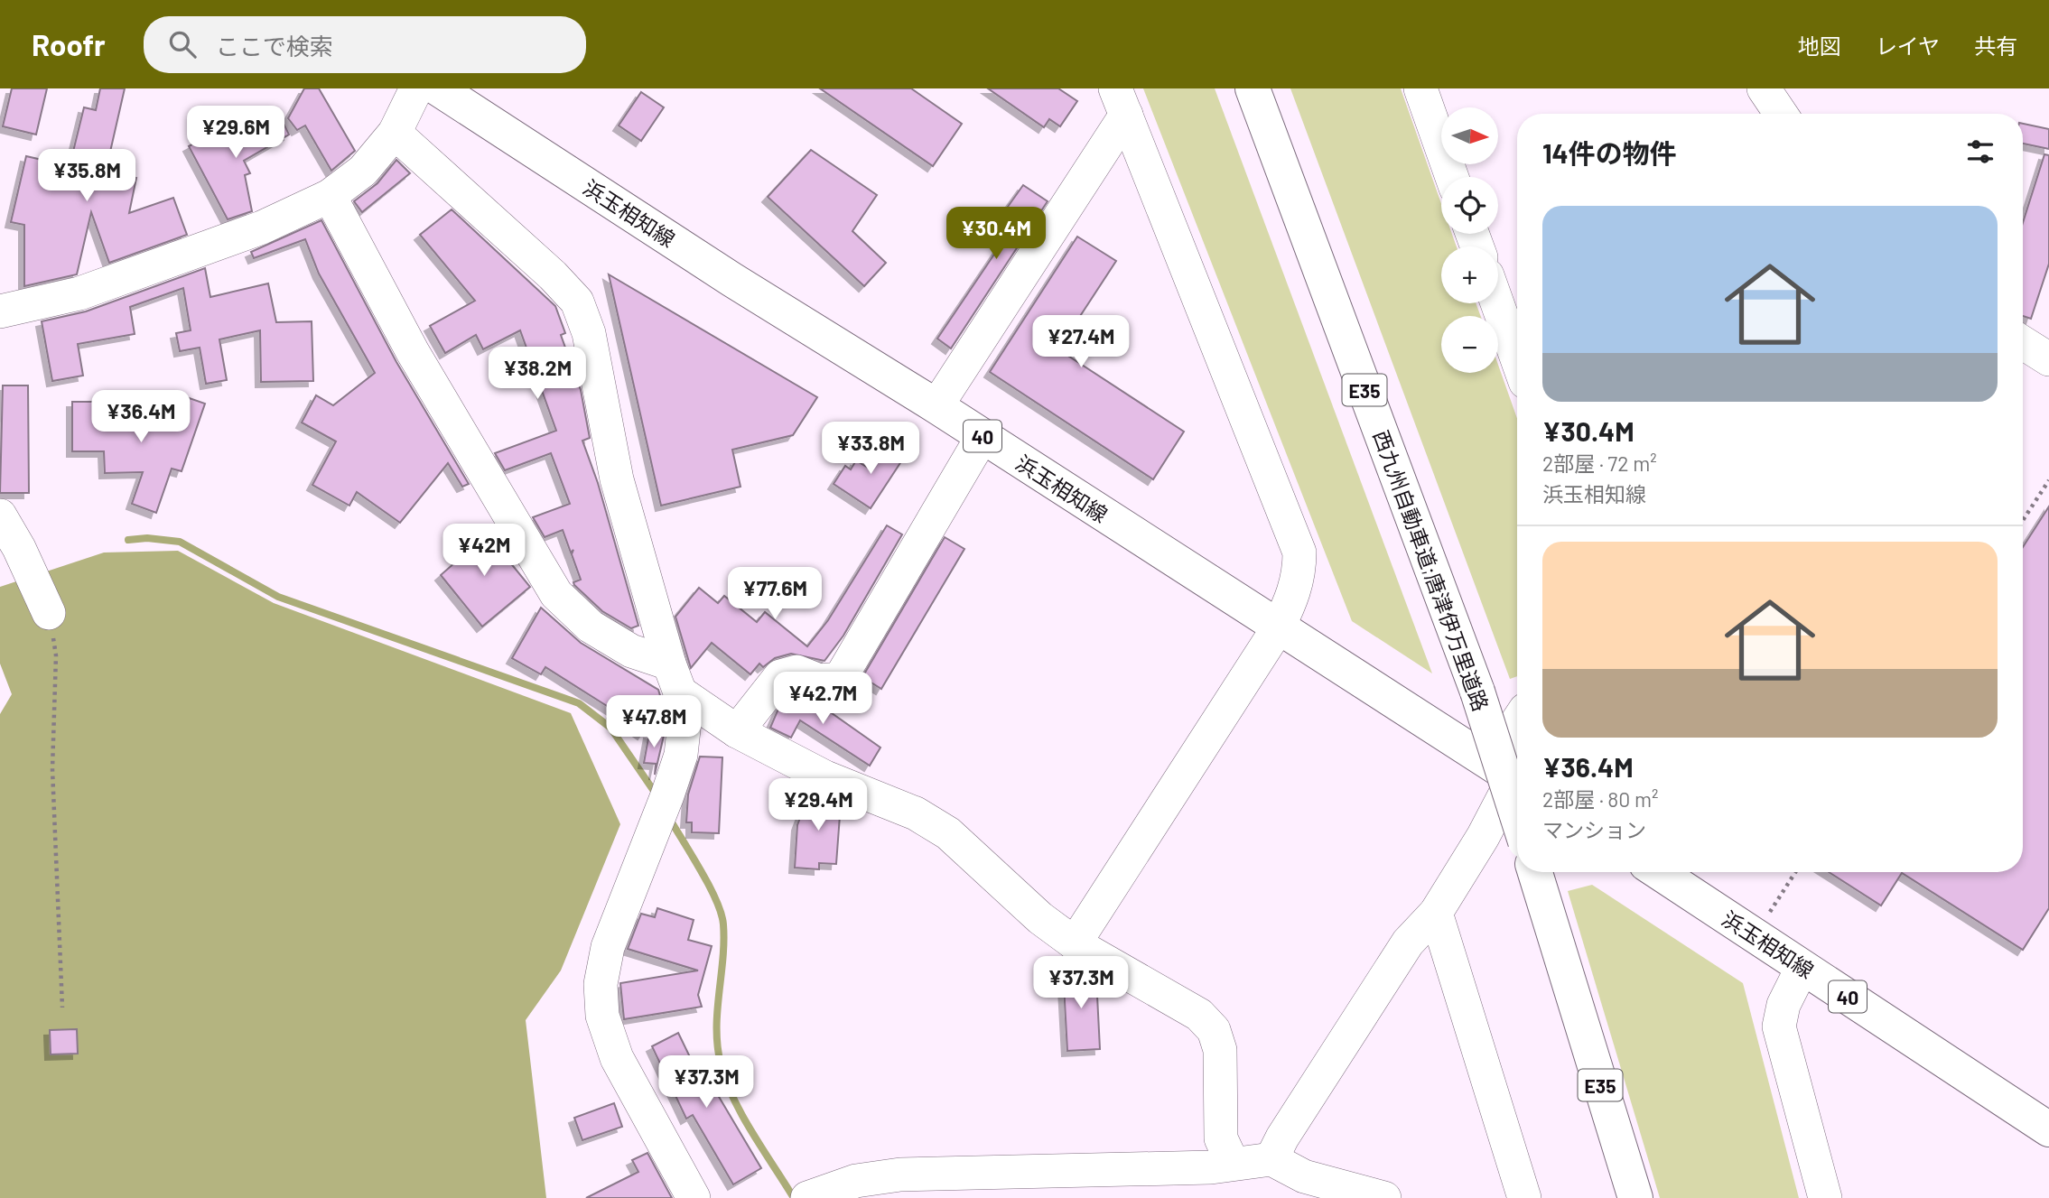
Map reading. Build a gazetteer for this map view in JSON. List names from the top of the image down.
{
  "streets": {
    "main road": [
      "浜玉相知線",
      "E35",
      "40",
      "西九州自動車道;唐津伊万里道路"
    ]
  },
  "north": "right",
  "page": {
    "header": "Roofr",
    "search": "ここで検索",
    "nav": ["地図", "レイヤ", "共有"],
    "price": [
      "¥29.6M",
      "¥35.8M",
      "¥30.4M",
      "¥27.4M",
      "¥38.2M",
      "¥36.4M",
      "¥33.8M",
      "¥42M",
      "¥77.6M",
      "¥42.7M",
      "¥47.8M",
      "¥29.4M",
      "¥37.3M",
      "¥37.3M"
    ],
    "map_buttons": ["+", "−"],
    "heading": "14件の物件",
    "list": [
      {
        "name": "¥30.4M",
        "note": "2部屋 · 72 m² · 浜玉相知線"
      },
      {
        "name": "¥36.4M",
        "note": "2部屋 · 80 m² · マンション"
      }
    ]
  }
}
